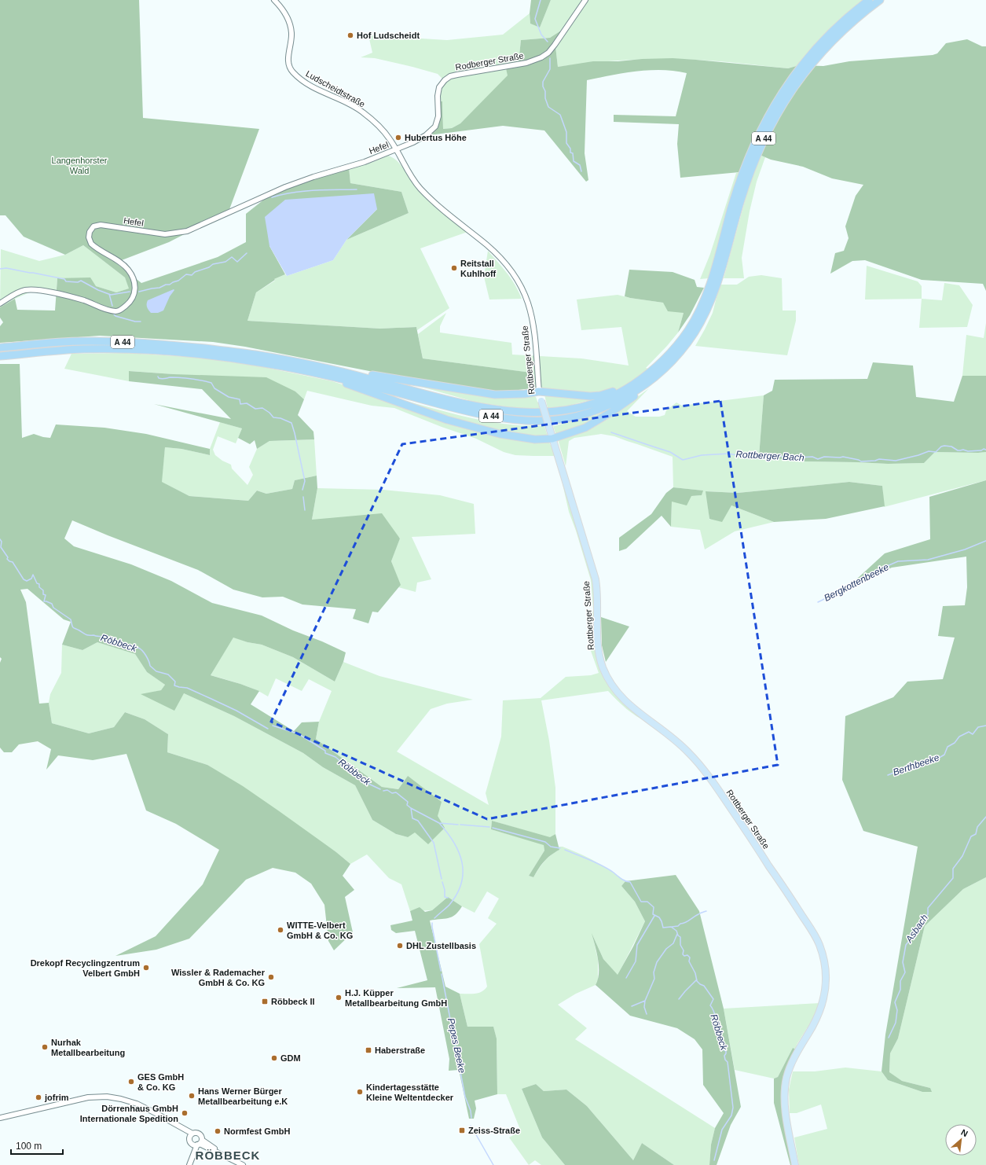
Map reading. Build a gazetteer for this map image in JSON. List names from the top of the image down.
{
  "streets": {
    "highway": ["A 44"],
    "main road": ["Rottberger Straße"],
    "street": ["Rodberger Straße", "Ludscheidtstraße", "Hefel"]
  },
  "crossings": [
    ["Rodberger Straße", "Ludscheidtstraße"],
    ["Rodberger Straße", "Hefel"],
    ["Rodberger Straße", "Rottberger Straße"],
    ["Ludscheidtstraße", "Hefel"],
    ["Ludscheidtstraße", "Rottberger Straße"],
    ["Hefel", "Rottberger Straße"]
  ],
  "districts": ["RÖBBECK"],
  "water": [
    "Rottberger Bach",
    "Bergkottenbeeke",
    "Röbbeck",
    "Berthbeeke",
    "Asbach",
    "Pepes Beeke"
  ],
  "parks": ["Langenhorster Wald"],
  "places": {
    "other": [
      "Hof Ludscheidt",
      "Hubertus Höhe",
      "Reitstall Kuhlhoff",
      "WITTE-Velbert GmbH & Co. KG",
      "DHL Zustellbasis",
      "Drekopf Recyclingzentrum Velbert GmbH",
      "Wissler & Rademacher GmbH & Co. KG",
      "H.J. Küpper Metallbearbeitung GmbH",
      "Nurhak Metallbearbeitung",
      "GDM",
      "GES GmbH & Co. KG",
      "Kindertagesstätte Kleine Weltentdecker",
      "Hans Werner Bürger Metallbearbeitung e.K",
      "jofrim",
      "Dörrenhaus GmbH Internationale Spedition",
      "Normfest GmbH"
    ],
    "transit": ["Röbbeck II", "Haberstraße", "Zeiss-Straße"]
  },
  "scale_bar": "100 m",
  "north": "top right"
}
